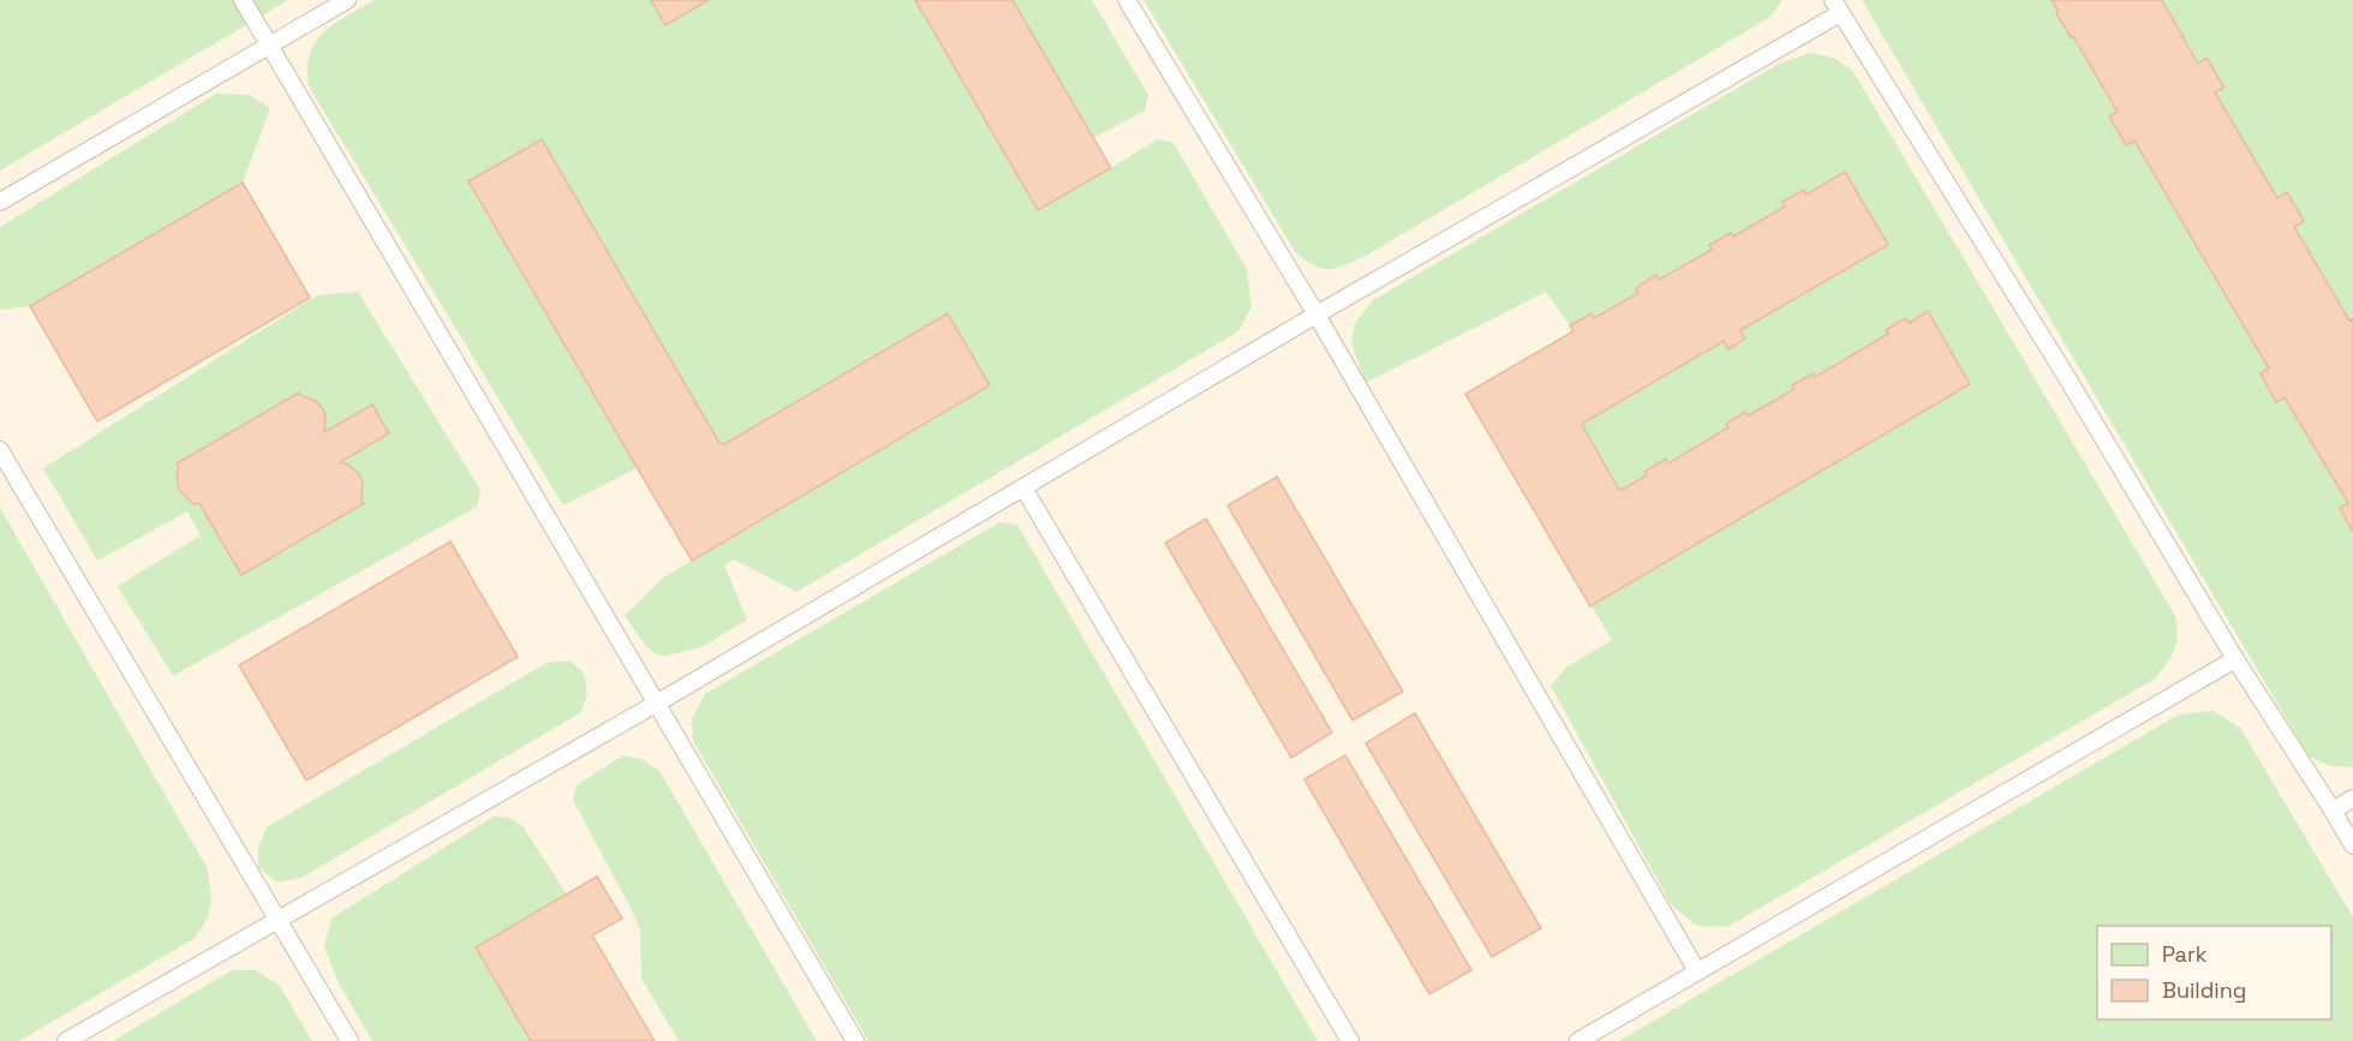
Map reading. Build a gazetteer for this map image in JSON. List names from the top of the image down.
{
  "legend": ["Park", "Building"]
}
